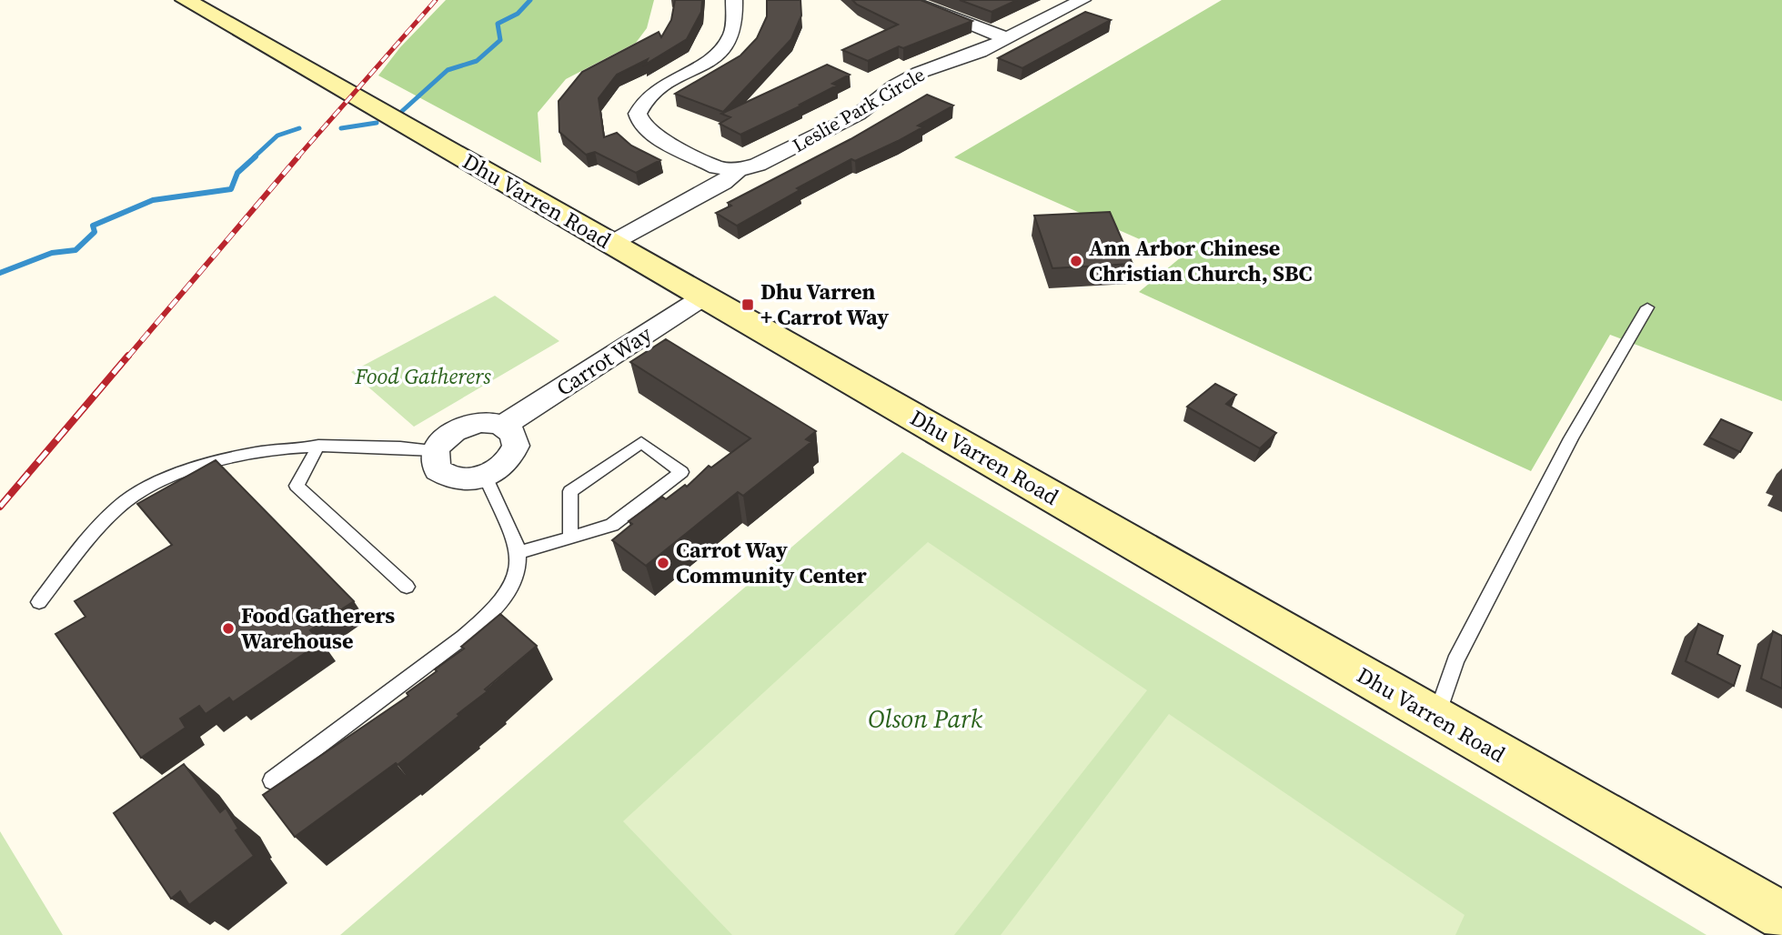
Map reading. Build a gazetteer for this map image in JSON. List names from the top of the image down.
{
  "streets": {
    "main road": ["Dhu Varren Road"],
    "street": ["Leslie Park Circle", "Carrot Way"]
  },
  "crossings": [
    ["Leslie Park Circle", "Dhu Varren Road"],
    ["Dhu Varren Road", "Carrot Way"]
  ],
  "parks": ["Food Gatherers", "Olson Park"],
  "places": {
    "other": ["Ann Arbor Chinese Christian Church, SBC", "Carrot Way Community Center", "Food Gatherers Warehouse"],
    "transit": ["Dhu Varren + Carrot Way"]
  }
}
